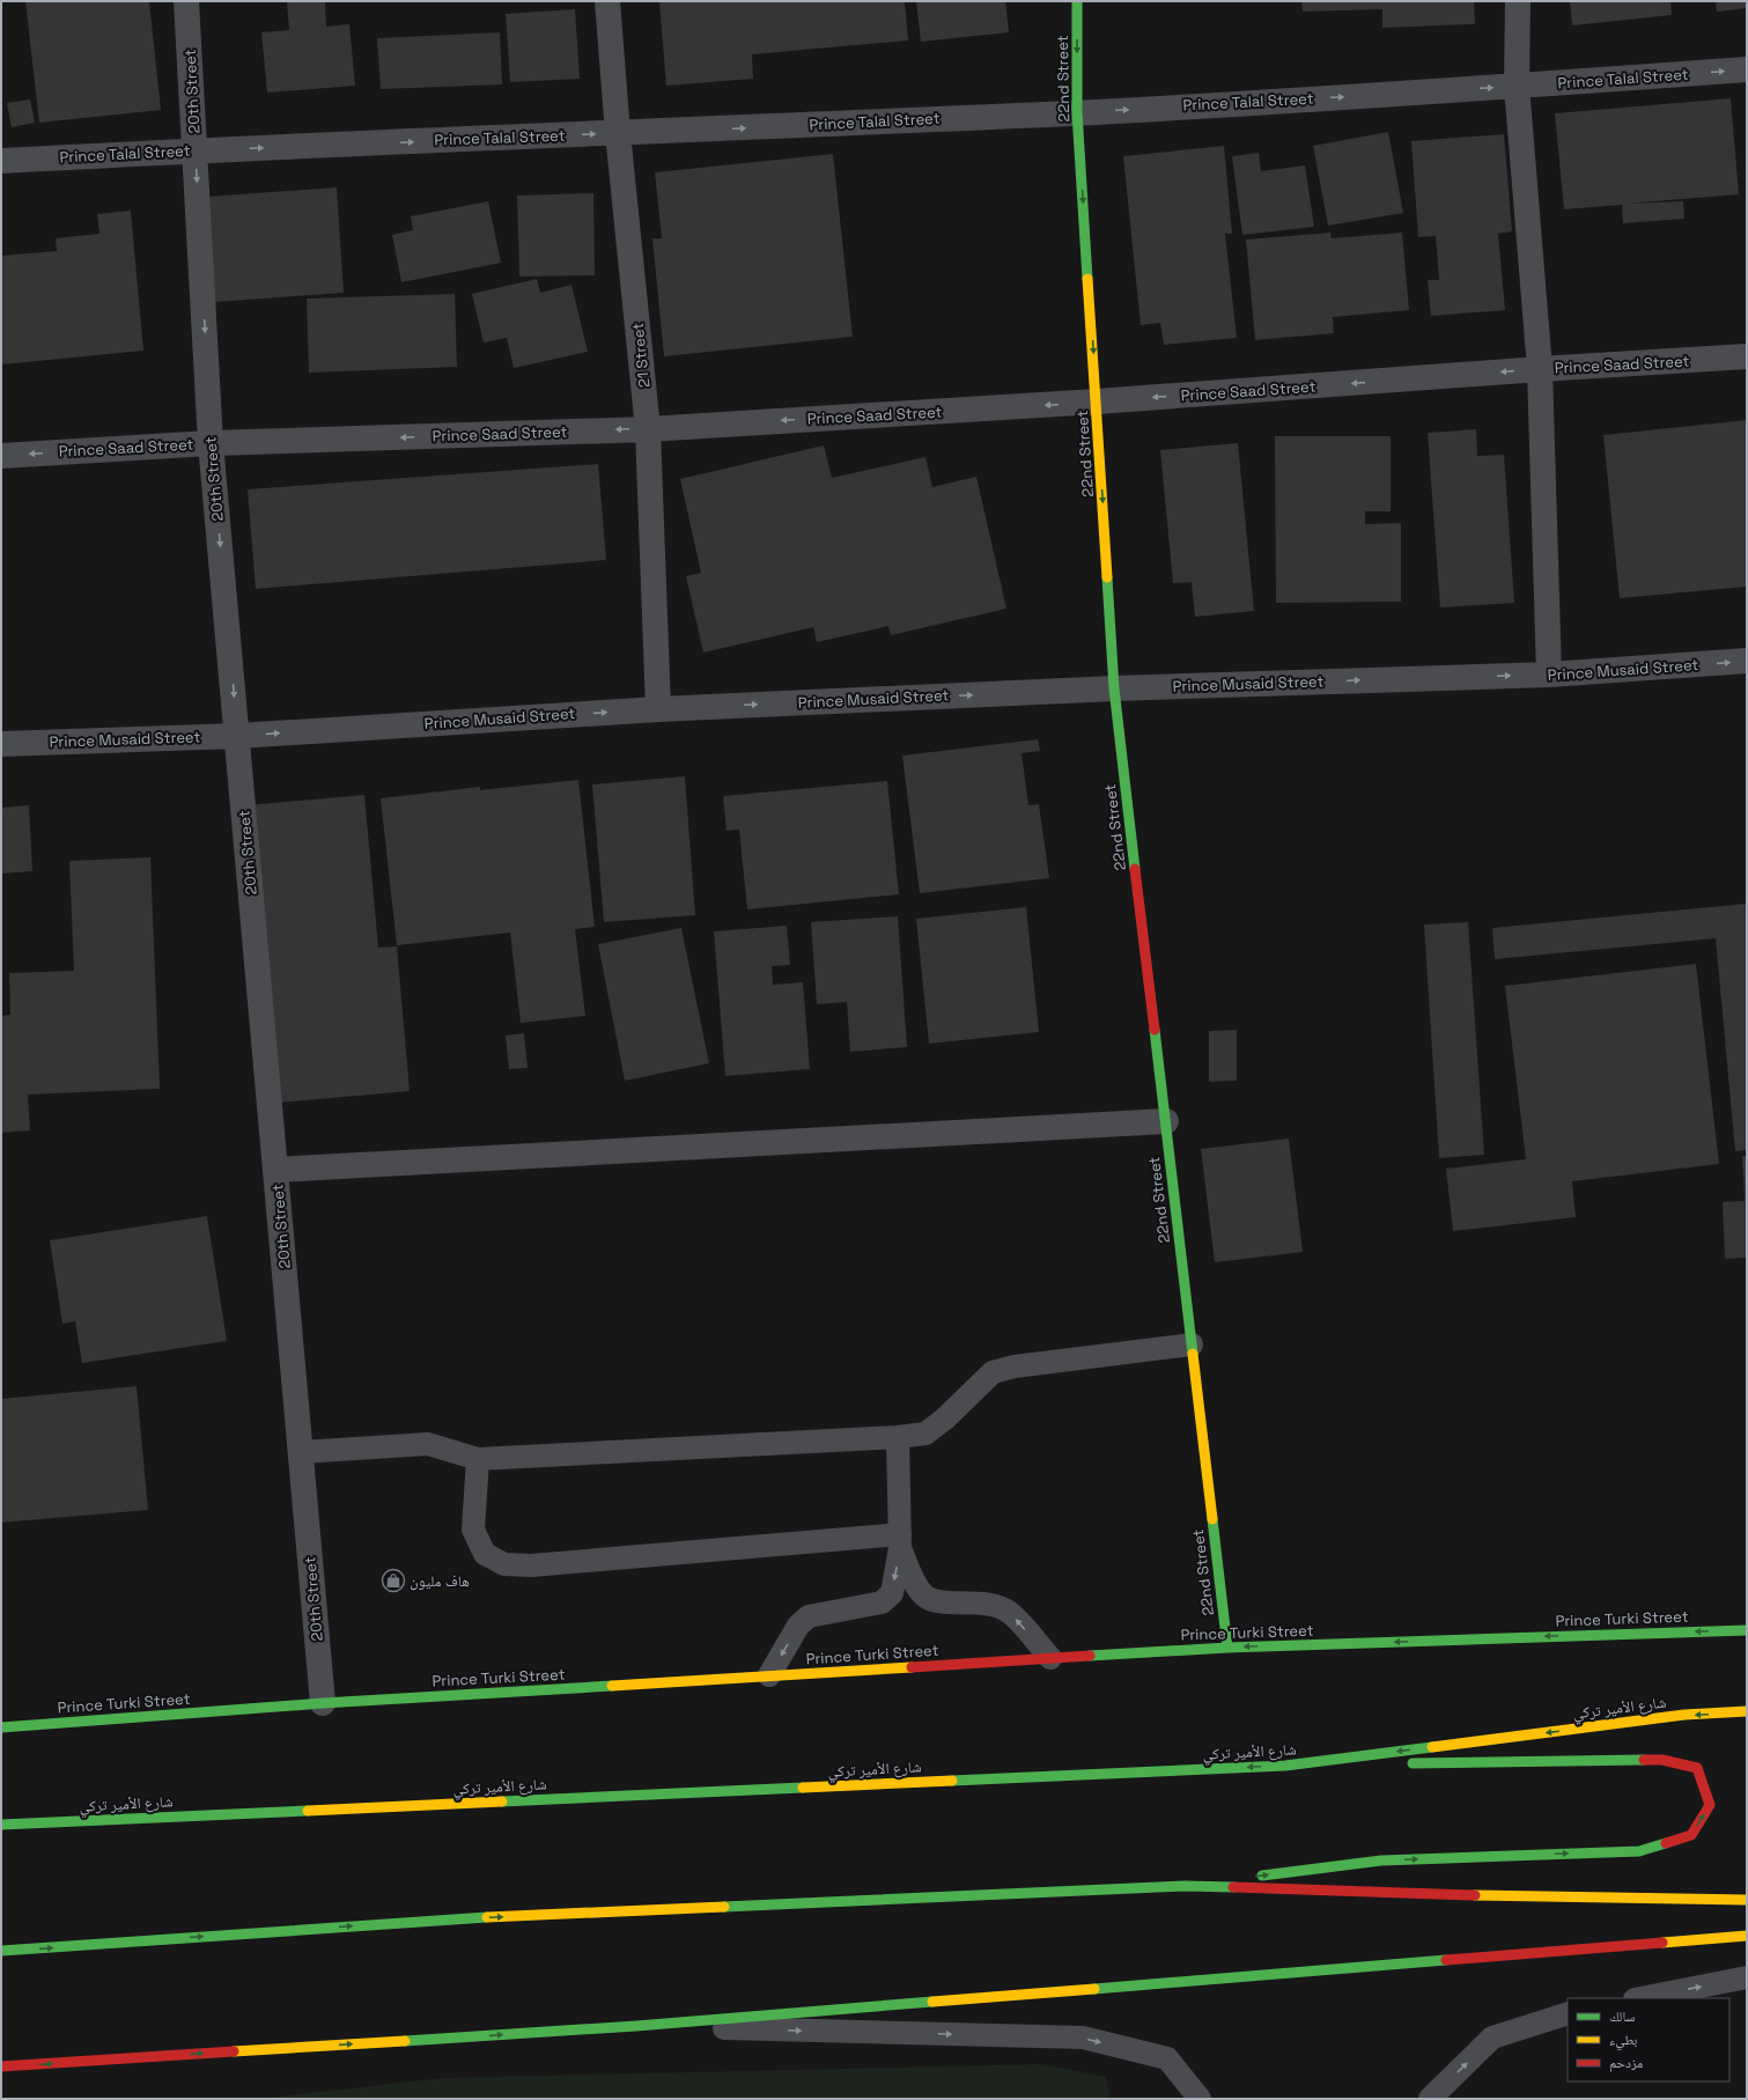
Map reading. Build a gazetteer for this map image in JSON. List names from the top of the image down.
{
  "streets": {
    "street": [
      "22nd Street",
      "Prince Talal Street",
      "20th Street",
      "21 Street",
      "Prince Saad Street",
      "Prince Musaid Street",
      "Prince Turki Street",
      "شارع الأمير تركي"
    ]
  },
  "crossings": [
    ["22nd Street", "Prince Talal Street"],
    ["22nd Street", "Prince Saad Street"],
    ["22nd Street", "Prince Musaid Street"],
    ["22nd Street", "Prince Turki Street"],
    ["Prince Talal Street", "20th Street"],
    ["Prince Talal Street", "21 Street"],
    ["20th Street", "Prince Saad Street"],
    ["20th Street", "Prince Musaid Street"],
    ["20th Street", "Prince Turki Street"],
    ["21 Street", "Prince Saad Street"],
    ["21 Street", "Prince Musaid Street"]
  ],
  "one_way": [
    "22nd Street",
    "Prince Talal Street",
    "Prince Saad Street",
    "Prince Musaid Street",
    "شارع الأمير تركي"
  ],
  "places": {
    "shop": ["هاف مليون"]
  },
  "legend": ["سالك", "بطيء", "مزدحم"]
}
